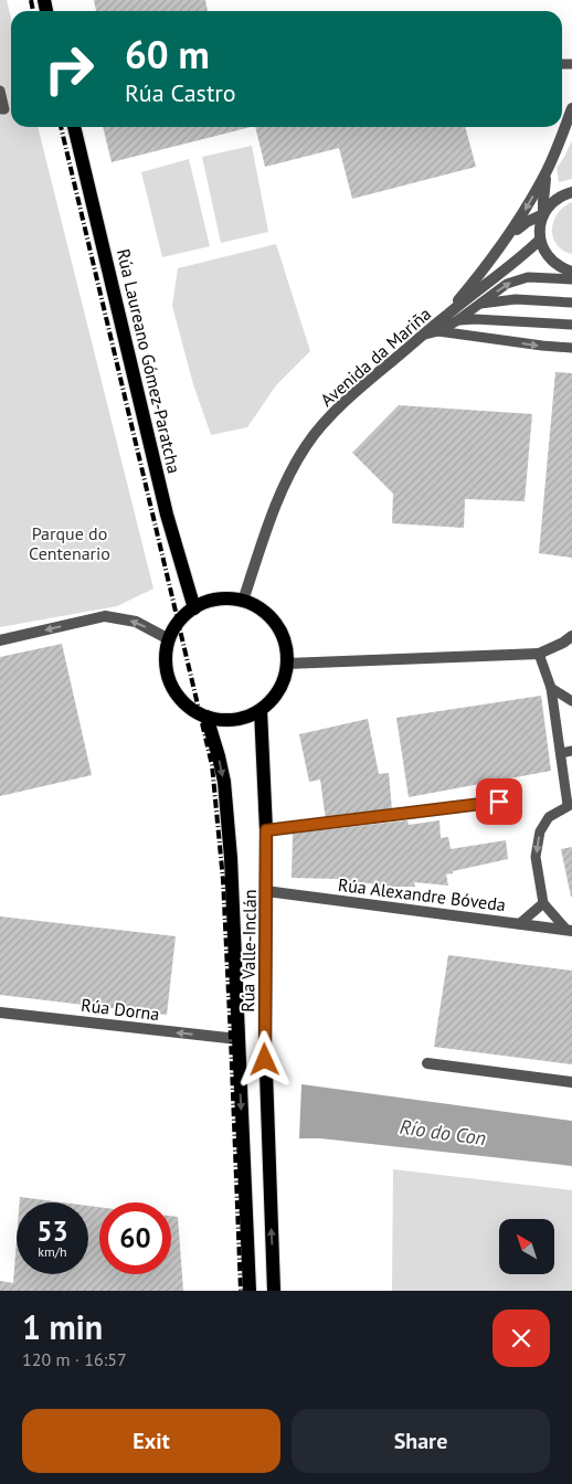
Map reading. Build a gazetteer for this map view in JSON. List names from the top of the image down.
{
  "streets": {
    "main road": ["Rúa Laureano Gómez-Paratcha", "Rúa Valle-Inclán"],
    "street": ["Avenida da Mariña", "Rúa Alexandre Bóveda", "Rúa Dorna"]
  },
  "crossings": [
    ["Avenida da Mariña", "Rúa Laureano Gómez-Paratcha"],
    ["Avenida da Mariña", "Rúa Valle-Inclán"],
    ["Rúa Laureano Gómez-Paratcha", "Rúa Valle-Inclán"],
    ["Rúa Alexandre Bóveda", "Rúa Valle-Inclán"],
    ["Rúa Valle-Inclán", "Rúa Dorna"]
  ],
  "one_way": ["Rúa Dorna"],
  "water": ["Río do Con"],
  "parks": ["Parque do Centenario"],
  "north": "top left",
  "page": {
    "turn": ["60 m", "Rúa Castro"],
    "speed": "53 km/h",
    "limit": "60",
    "heading": ["1 min", "120 m · 16:57"],
    "buttons": ["Exit", "Share"]
  }
}
